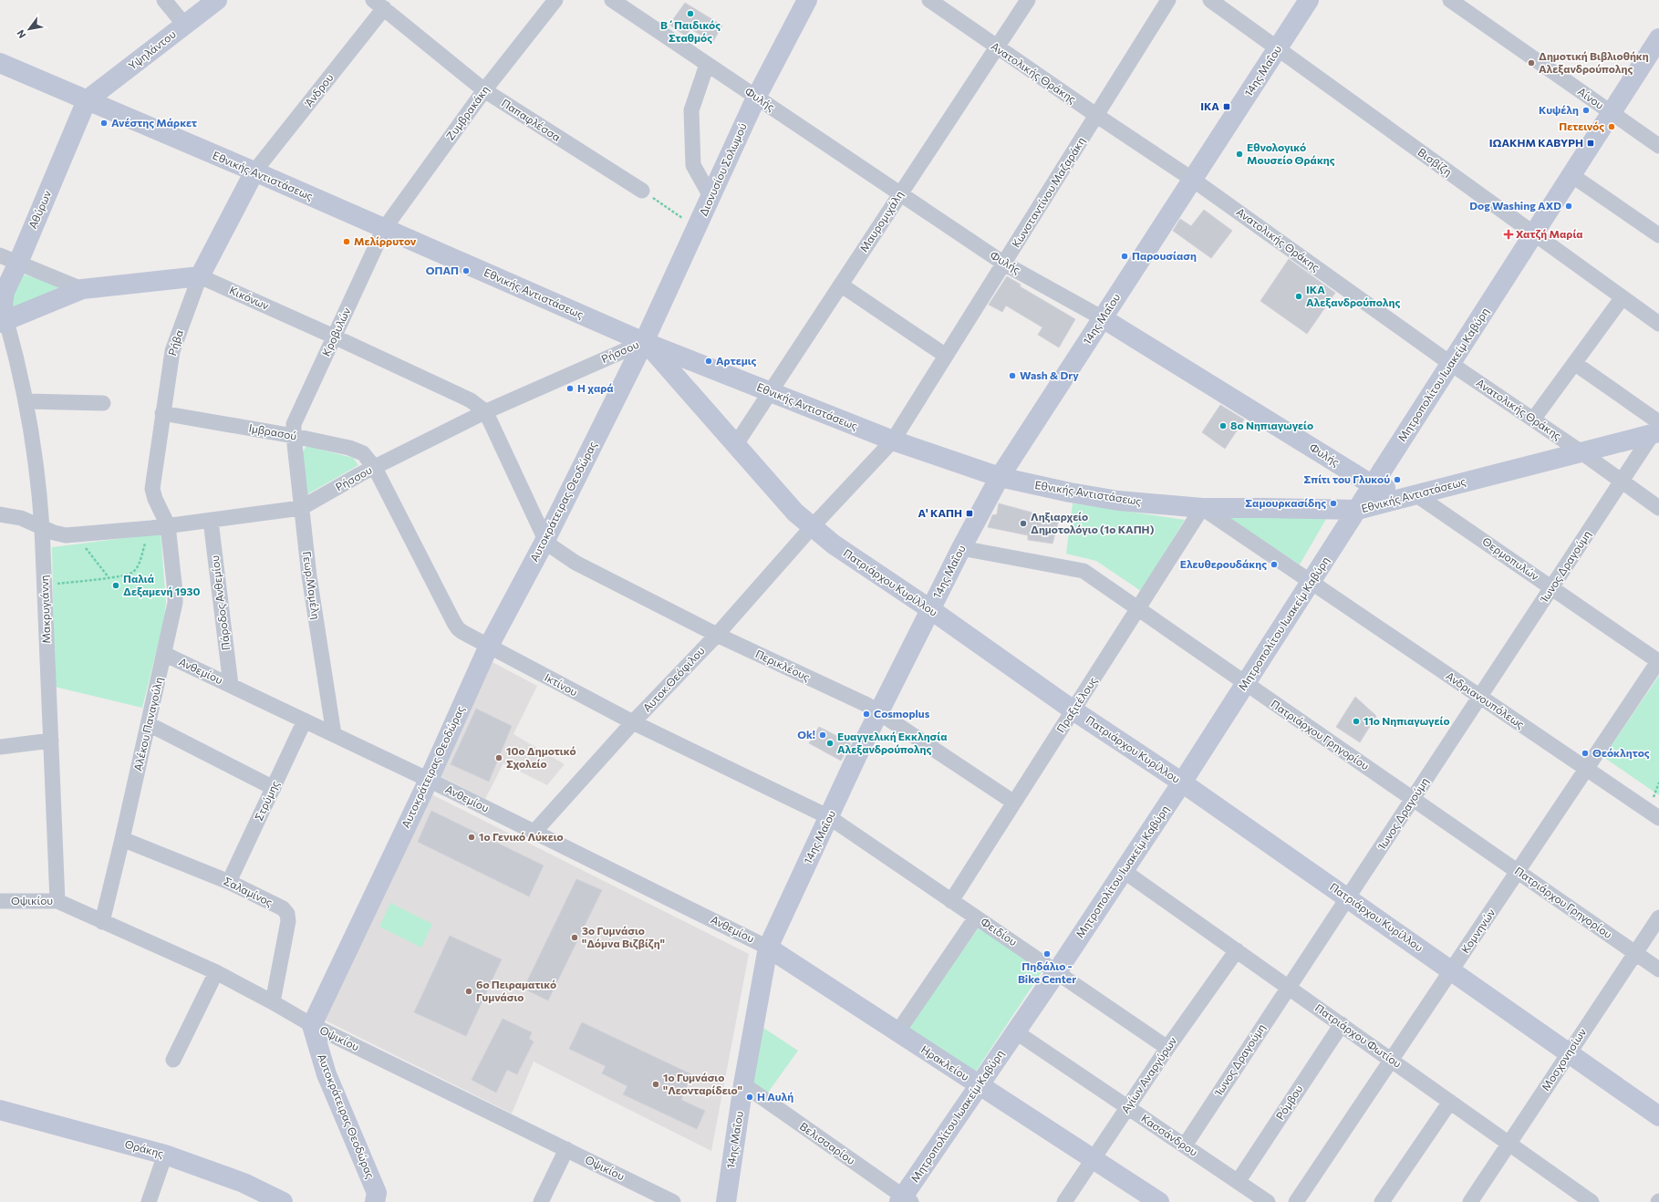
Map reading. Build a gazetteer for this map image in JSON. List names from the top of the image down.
{
  "streets": {
    "street": [
      "Υψηλάντου",
      "14ης Μαΐου",
      "Ανατολικής Θράκης",
      "Άνδρου",
      "Αίνου",
      "Φυλής",
      "Ζυμβρακάκη",
      "Παπαφλέσσα",
      "Βισβίζη",
      "Διονυσίου Σολωμού",
      "Εθνικής Αντιστάσεως",
      "Κωνσταντίνου Μαζαράκη",
      "Αθύρων",
      "Μαυρομιχάλη",
      "Κικόνων",
      "Κροβυλών",
      "Ρήβα",
      "Ρήσσου",
      "Μητροπολίτου Ιωακείμ Καβύρη",
      "Ιμβρασού",
      "Αυτοκράτειρας Θεοδώρας",
      "Θερμοπυλών",
      "Ίωνος Δραγούμη",
      "Πατριάρχου Κυρίλλου",
      "Γεωρ.Μαμέλη",
      "Πάροδος Ανθεμίου",
      "Μακρυγιάννη",
      "Περικλέους",
      "Ανθεμίου",
      "Αυτοκ.Θεόφιλου",
      "Ικτίνου",
      "Ανδριανουπόλεως",
      "Πραξιτέλους",
      "Αλέκου Παναγούλη",
      "Πατριάρχου Γρηγορίου",
      "Στρύμης",
      "Σαλαμίνος",
      "Οψικίου",
      "Κομνηνών",
      "Φειδίου",
      "Πατριάρχου Φωτίου",
      "Μοσχονησίων",
      "Ηρακλείου",
      "Αγίων Αναργύρων",
      "Ρόμβου",
      "Κασσάνδρου",
      "Βελισσαρίου",
      "Θράκης"
    ]
  },
  "crossings": [
    ["Υψηλάντου", "Εθνικής Αντιστάσεως"],
    ["Υψηλάντου", "Αθύρων"],
    ["14ης Μαΐου", "Ανατολικής Θράκης"],
    ["14ης Μαΐου", "Φυλής"],
    ["14ης Μαΐου", "Βισβίζη"],
    ["14ης Μαΐου", "Εθνικής Αντιστάσεως"],
    ["14ης Μαΐου", "Πατριάρχου Κυρίλλου"],
    ["14ης Μαΐου", "Περικλέους"],
    ["14ης Μαΐου", "Ανθεμίου"],
    ["14ης Μαΐου", "Ικτίνου"],
    ["14ης Μαΐου", "Πατριάρχου Γρηγορίου"],
    ["14ης Μαΐου", "Φειδίου"],
    ["14ης Μαΐου", "Ηρακλείου"],
    ["14ης Μαΐου", "Βελισσαρίου"],
    ["Ανατολικής Θράκης", "Εθνικής Αντιστάσεως"],
    ["Ανατολικής Θράκης", "Κωνσταντίνου Μαζαράκη"],
    ["Ανατολικής Θράκης", "Μαυρομιχάλη"],
    ["Ανατολικής Θράκης", "Μητροπολίτου Ιωακείμ Καβύρη"],
    ["Ανατολικής Θράκης", "Ίωνος Δραγούμη"],
    ["Άνδρου", "Παπαφλέσσα"],
    ["Άνδρου", "Εθνικής Αντιστάσεως"],
    ["Άνδρου", "Ρήβα"],
    ["Αίνου", "Μητροπολίτου Ιωακείμ Καβύρη"],
    ["Φυλής", "Διονυσίου Σολωμού"],
    ["Φυλής", "Εθνικής Αντιστάσεως"],
    ["Φυλής", "Κωνσταντίνου Μαζαράκη"],
    ["Φυλής", "Μαυρομιχάλη"],
    ["Φυλής", "Μητροπολίτου Ιωακείμ Καβύρη"],
    ["Φυλής", "Θερμοπυλών"],
    ["Ζυμβρακάκη", "Παπαφλέσσα"],
    ["Ζυμβρακάκη", "Εθνικής Αντιστάσεως"],
    ["Ζυμβρακάκη", "Κροβυλών"],
    ["Βισβίζη", "Μητροπολίτου Ιωακείμ Καβύρη"],
    ["Διονυσίου Σολωμού", "Εθνικής Αντιστάσεως"],
    ["Διονυσίου Σολωμού", "Ρήσσου"],
    ["Διονυσίου Σολωμού", "Αυτοκράτειρας Θεοδώρας"],
    ["Διονυσίου Σολωμού", "Πατριάρχου Κυρίλλου"],
    ["Εθνικής Αντιστάσεως", "Κωνσταντίνου Μαζαράκη"],
    ["Εθνικής Αντιστάσεως", "Αθύρων"],
    ["Εθνικής Αντιστάσεως", "Μαυρομιχάλη"],
    ["Εθνικής Αντιστάσεως", "Κροβυλών"],
    ["Εθνικής Αντιστάσεως", "Ρήβα"],
    ["Εθνικής Αντιστάσεως", "Ρήσσου"],
    ["Εθνικής Αντιστάσεως", "Μητροπολίτου Ιωακείμ Καβύρη"],
    ["Εθνικής Αντιστάσεως", "Αυτοκράτειρας Θεοδώρας"],
    ["Εθνικής Αντιστάσεως", "Θερμοπυλών"],
    ["Εθνικής Αντιστάσεως", "Ίωνος Δραγούμη"],
    ["Εθνικής Αντιστάσεως", "Πατριάρχου Κυρίλλου"],
    ["Εθνικής Αντιστάσεως", "Ανδριανουπόλεως"],
    ["Εθνικής Αντιστάσεως", "Πραξιτέλους"],
    ["Κωνσταντίνου Μαζαράκη", "Πατριάρχου Κυρίλλου"],
    ["Κωνσταντίνου Μαζαράκη", "Αυτοκ.Θεόφιλου"],
    ["Αθύρων", "Μακρυγιάννη"],
    ["Μαυρομιχάλη", "Πατριάρχου Κυρίλλου"],
    ["Κικόνων", "Κροβυλών"],
    ["Κικόνων", "Ρήβα"],
    ["Κικόνων", "Ρήσσου"],
    ["Κροβυλών", "Ιμβρασού"],
    ["Κροβυλών", "Γεωρ.Μαμέλη"],
    ["Ρήβα", "Ρήσσου"],
    ["Ρήβα", "Ιμβρασού"],
    ["Ρήβα", "Αλέκου Παναγούλη"],
    ["Ρήσσου", "Ιμβρασού"],
    ["Ρήσσου", "Αυτοκράτειρας Θεοδώρας"],
    ["Ρήσσου", "Πατριάρχου Κυρίλλου"],
    ["Ρήσσου", "Γεωρ.Μαμέλη"],
    ["Ρήσσου", "Πάροδος Ανθεμίου"],
    ["Ρήσσου", "Μακρυγιάννη"],
    ["Ρήσσου", "Ικτίνου"],
    ["Ρήσσου", "Αλέκου Παναγούλη"],
    ["Μητροπολίτου Ιωακείμ Καβύρη", "Πατριάρχου Κυρίλλου"],
    ["Μητροπολίτου Ιωακείμ Καβύρη", "Ανδριανουπόλεως"],
    ["Μητροπολίτου Ιωακείμ Καβύρη", "Πατριάρχου Γρηγορίου"],
    ["Μητροπολίτου Ιωακείμ Καβύρη", "Φειδίου"],
    ["Μητροπολίτου Ιωακείμ Καβύρη", "Πατριάρχου Φωτίου"],
    ["Μητροπολίτου Ιωακείμ Καβύρη", "Ηρακλείου"],
    ["Μητροπολίτου Ιωακείμ Καβύρη", "Κασσάνδρου"],
    ["Μητροπολίτου Ιωακείμ Καβύρη", "Βελισσαρίου"],
    ["Ιμβρασού", "Γεωρ.Μαμέλη"],
    ["Ιμβρασού", "Ικτίνου"],
    ["Αυτοκράτειρας Θεοδώρας", "Πατριάρχου Κυρίλλου"],
    ["Αυτοκράτειρας Θεοδώρας", "Περικλέους"],
    ["Αυτοκράτειρας Θεοδώρας", "Ανθεμίου"],
    ["Αυτοκράτειρας Θεοδώρας", "Ικτίνου"],
    ["Αυτοκράτειρας Θεοδώρας", "Οψικίου"],
    ["Θερμοπυλών", "Ίωνος Δραγούμη"],
    ["Θερμοπυλών", "Κομνηνών"],
    ["Ίωνος Δραγούμη", "Πατριάρχου Κυρίλλου"],
    ["Ίωνος Δραγούμη", "Ανδριανουπόλεως"],
    ["Ίωνος Δραγούμη", "Πατριάρχου Γρηγορίου"],
    ["Ίωνος Δραγούμη", "Πατριάρχου Φωτίου"],
    ["Ίωνος Δραγούμη", "Κασσάνδρου"],
    ["Πατριάρχου Κυρίλλου", "Αυτοκ.Θεόφιλου"],
    ["Πατριάρχου Κυρίλλου", "Πραξιτέλους"],
    ["Πατριάρχου Κυρίλλου", "Κομνηνών"],
    ["Πατριάρχου Κυρίλλου", "Μοσχονησίων"],
    ["Γεωρ.Μαμέλη", "Ανθεμίου"],
    ["Πάροδος Ανθεμίου", "Ανθεμίου"],
    ["Μακρυγιάννη", "Οψικίου"],
    ["Περικλέους", "Αυτοκ.Θεόφιλου"],
    ["Περικλέους", "Πραξιτέλους"],
    ["Ανθεμίου", "Αυτοκ.Θεόφιλου"],
    ["Ανθεμίου", "Αλέκου Παναγούλη"],
    ["Ανθεμίου", "Στρύμης"],
    ["Ανθεμίου", "Ηρακλείου"],
    ["Αυτοκ.Θεόφιλου", "Ικτίνου"],
    ["Ικτίνου", "Φειδίου"],
    ["Ανδριανουπόλεως", "Πραξιτέλους"],
    ["Ανδριανουπόλεως", "Κομνηνών"],
    ["Πραξιτέλους", "Πατριάρχου Γρηγορίου"],
    ["Πραξιτέλους", "Φειδίου"],
    ["Αλέκου Παναγούλη", "Σαλαμίνος"],
    ["Αλέκου Παναγούλη", "Οψικίου"],
    ["Πατριάρχου Γρηγορίου", "Κομνηνών"],
    ["Πατριάρχου Γρηγορίου", "Μοσχονησίων"],
    ["Στρύμης", "Σαλαμίνος"],
    ["Σαλαμίνος", "Οψικίου"],
    ["Κομνηνών", "Πατριάρχου Φωτίου"],
    ["Φειδίου", "Αγίων Αναργύρων"],
    ["Πατριάρχου Φωτίου", "Μοσχονησίων"],
    ["Πατριάρχου Φωτίου", "Αγίων Αναργύρων"],
    ["Πατριάρχου Φωτίου", "Ρόμβου"],
    ["Ηρακλείου", "Αγίων Αναργύρων"],
    ["Αγίων Αναργύρων", "Κασσάνδρου"],
    ["Ρόμβου", "Κασσάνδρου"]
  ],
  "places": {
    "other": [
      "Β΄Παιδικός Σταθμός",
      "Δημοτική Βιβλιοθήκη Αλεξανδρούπολης",
      "Κυψέλη",
      "Ανέστης Μάρκετ",
      "Πετεινός",
      "Εθνολογικό Μουσείο Θράκης",
      "Dog Washing AXD",
      "Μελίρρυτον",
      "Παρουσίαση",
      "ΟΠΑΠ",
      "ΙΚΑ Αλεξανδρούπολης",
      "Αρτεμις",
      "Wash & Dry",
      "Η χαρά",
      "8ο Νηπιαγωγείο",
      "Σπίτι του Γλυκού",
      "Σαμουρκασίδης",
      "Ληξιαρχείο Δημοτολόγιο (1ο ΚΑΠΗ)",
      "Ελευθερουδάκης",
      "Παλιά Δεξαμενή 1930",
      "Cosmoplus",
      "11ο Νηπιαγωγείο",
      "Ok!",
      "Ευαγγελική Εκκλησία Αλεξανδρούπολης",
      "Θεόκλητος",
      "10ο Δημοτικό Σχολείο",
      "1o Γενικό Λύκειο",
      "3ο Γυμνάσιο \"Δόμνα Βιζβίζη\"",
      "Πηδάλιo - Bike Center",
      "6ο Πειραματικό Γυμνάσιο",
      "1ο Γυμνάσιο \"Λεονταρίδειο\"",
      "Η Αυλή"
    ],
    "transit": ["ΙΚΑ", "ΙΩΑΚΗΜ ΚΑΒΥΡΗ", "Α' ΚΑΠΗ"],
    "health": ["Χατζή Μαρία"]
  },
  "north": "bottom left"
}
